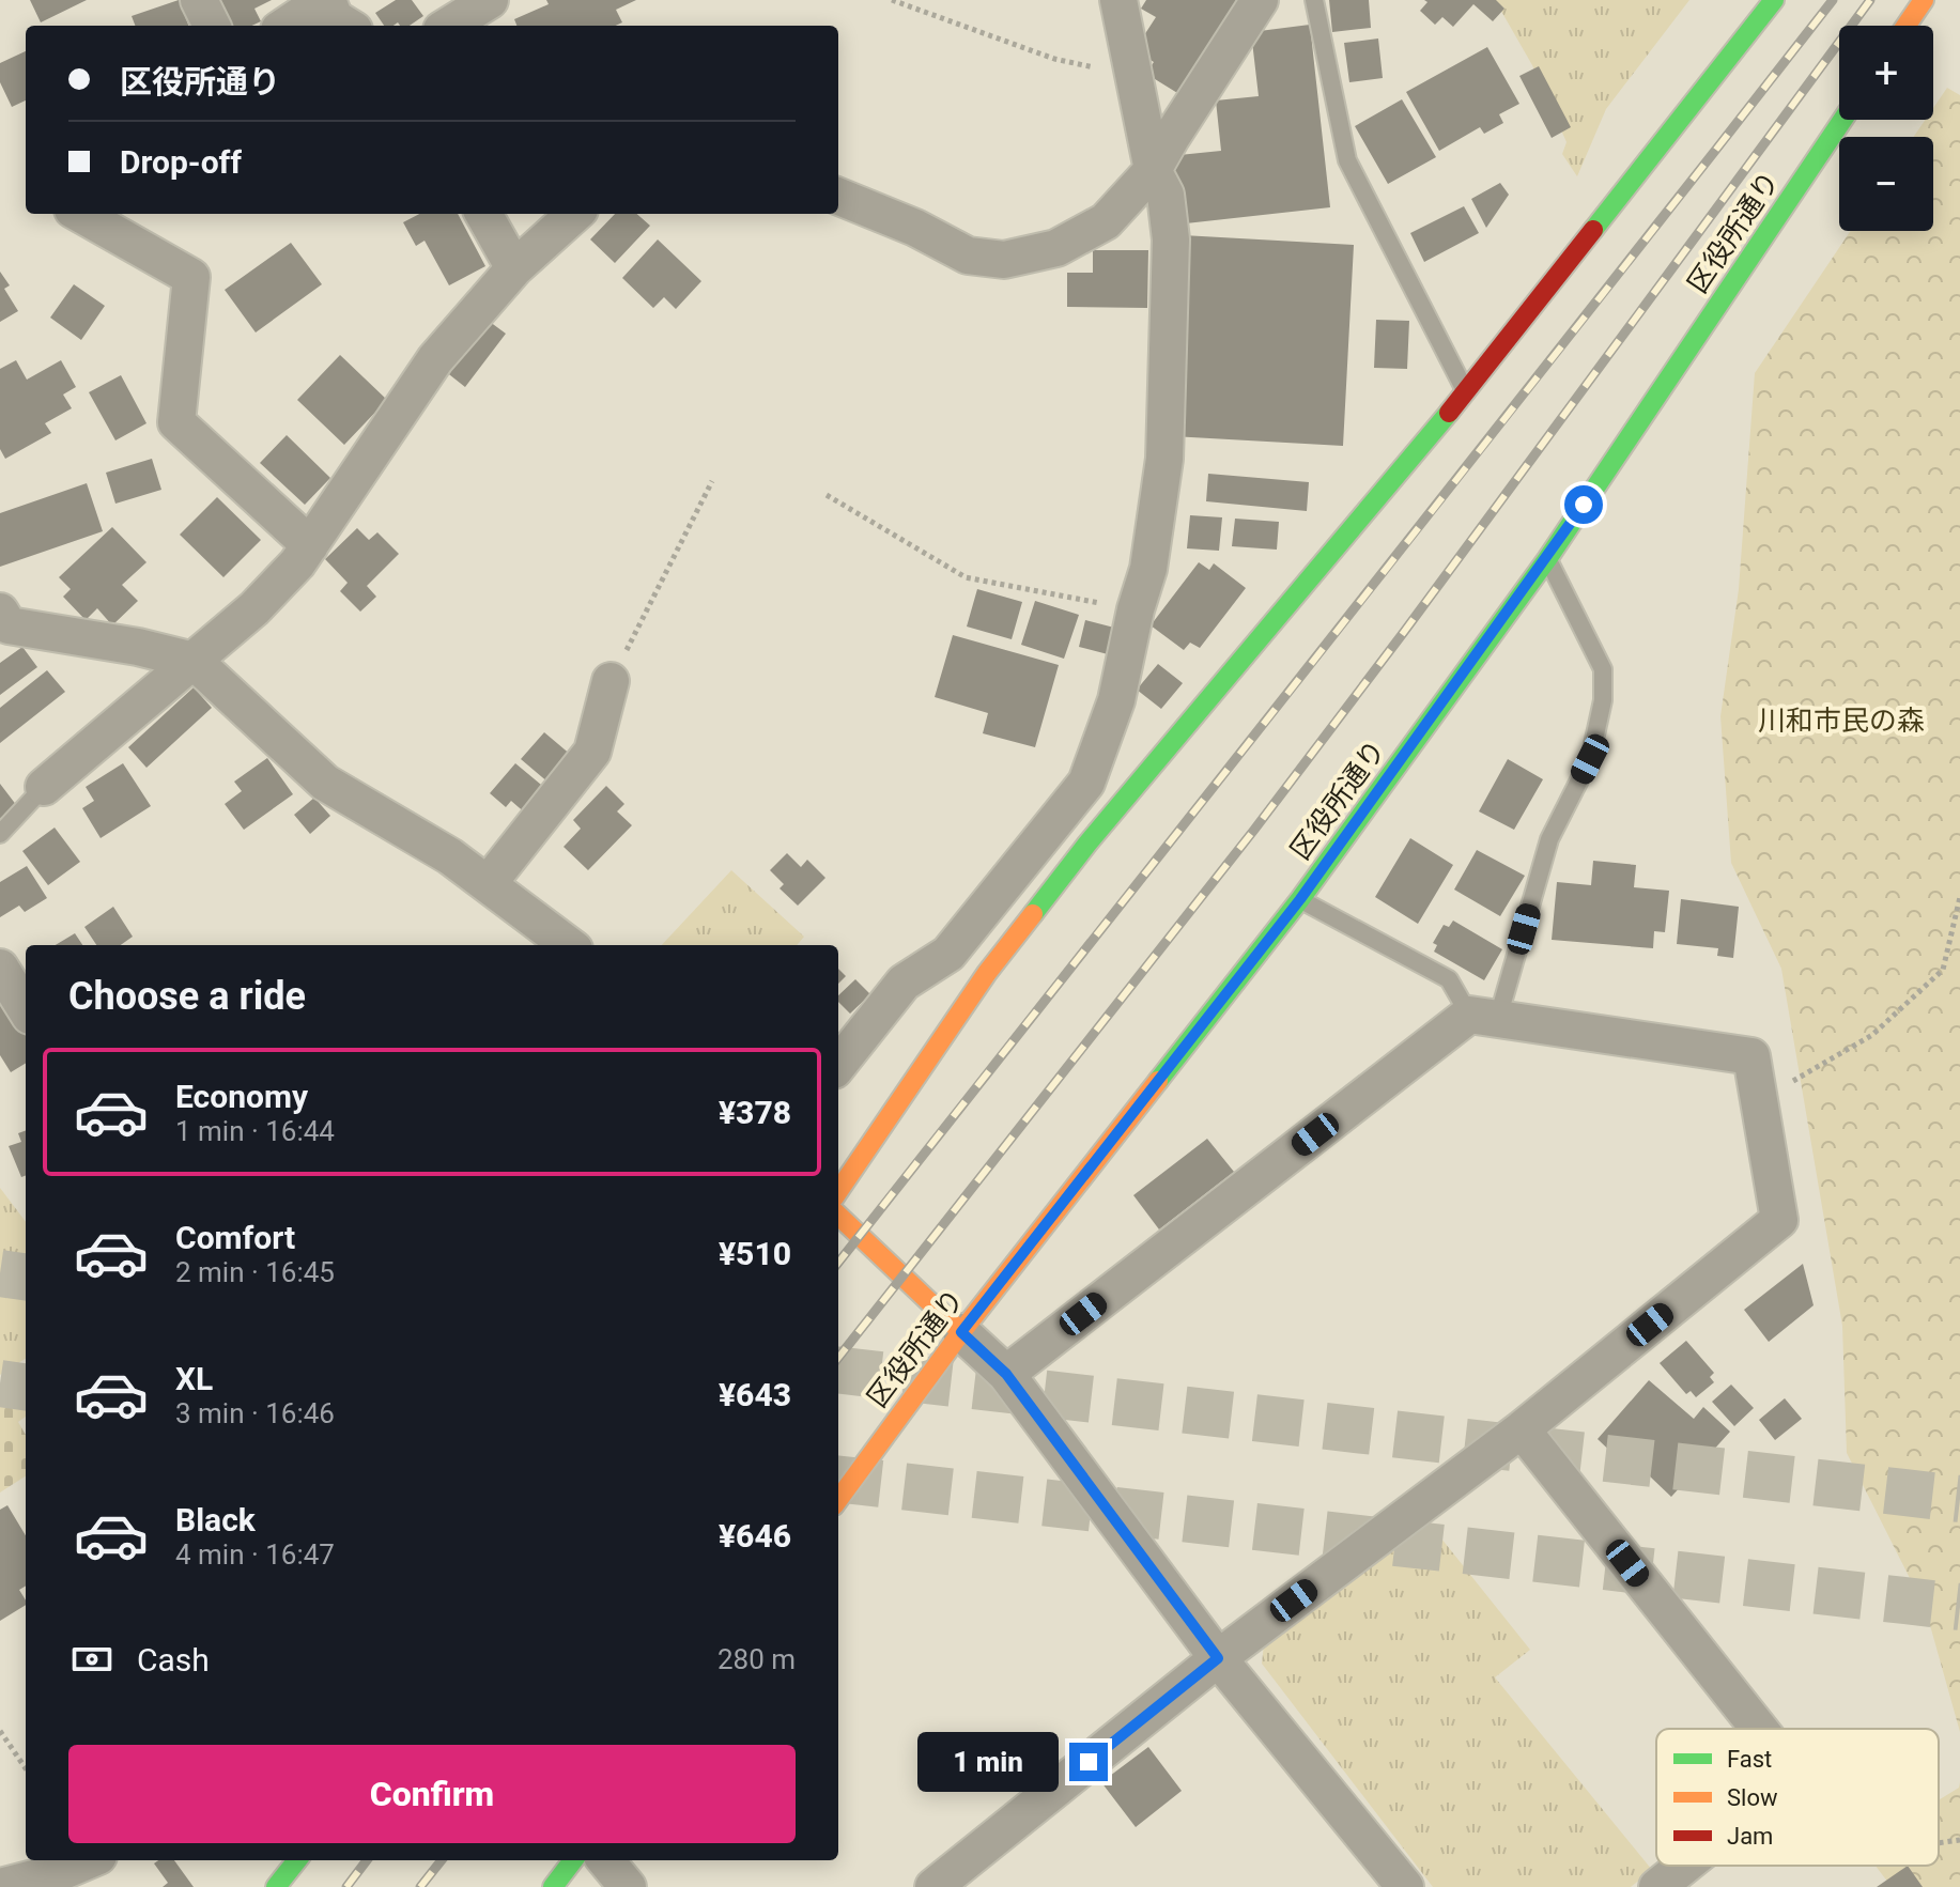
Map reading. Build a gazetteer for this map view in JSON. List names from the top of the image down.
{
  "streets": {
    "street": ["区役所通り"]
  },
  "parks": ["川和市民の森"],
  "legend": ["Fast", "Slow", "Jam"],
  "page": {
    "map_buttons": ["+", "−"],
    "banner": ["区役所通り", "Drop-off"],
    "heading": "Choose a ride",
    "list": [
      {
        "name": "Economy",
        "note": "1 min · 16:44",
        "value": "¥378"
      },
      {
        "name": "Comfort",
        "note": "2 min · 16:45",
        "value": "¥510"
      },
      {
        "name": "XL",
        "note": "3 min · 16:46",
        "value": "¥643"
      },
      {
        "name": "Black",
        "note": "4 min · 16:47",
        "value": "¥646"
      }
    ],
    "pay": ["Cash", "280 m"],
    "buttons": "Confirm",
    "bubble": "1 min"
  }
}
